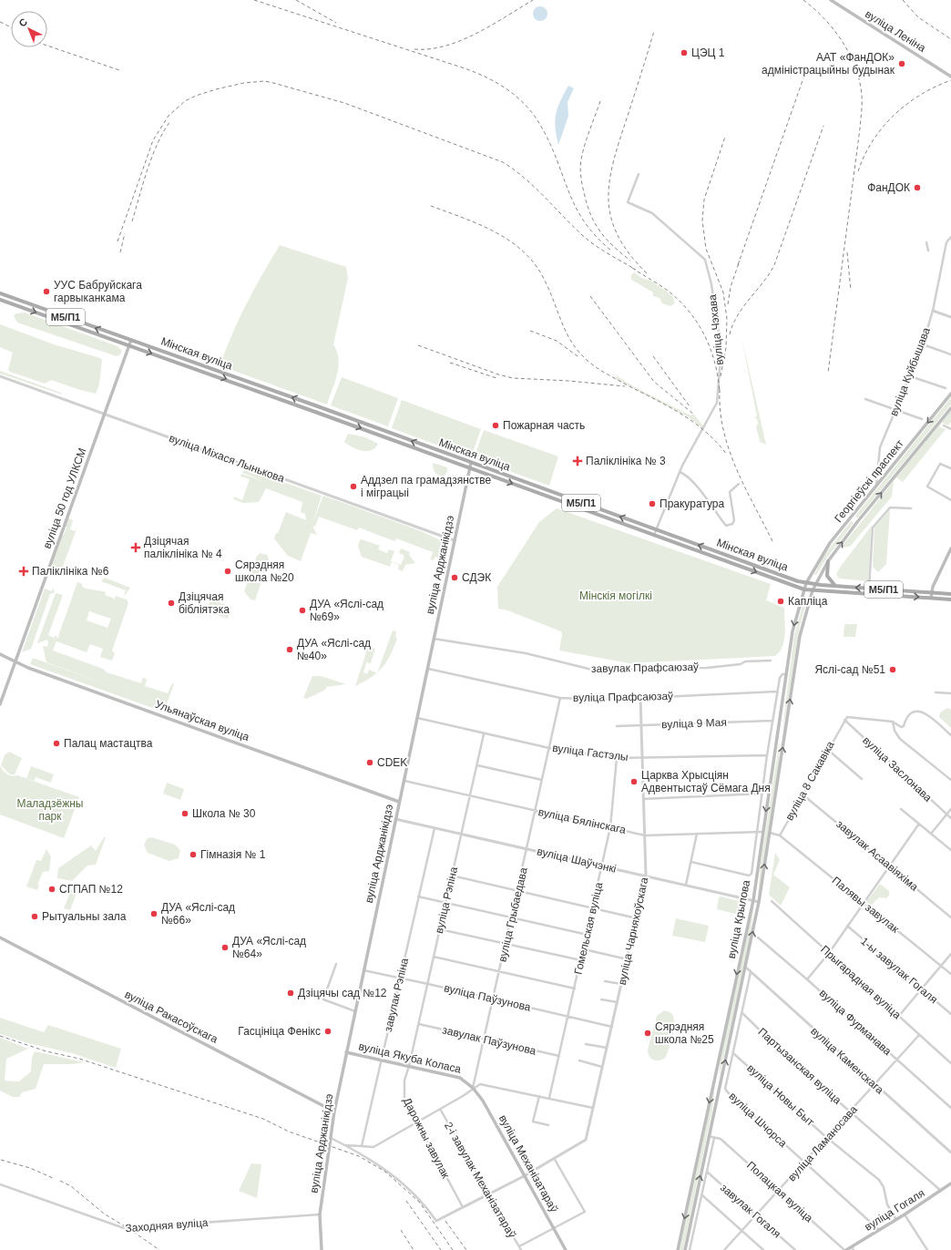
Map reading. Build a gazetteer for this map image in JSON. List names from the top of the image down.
{
  "streets": {
    "main road": [
      "вуліца Леніна",
      "М5/П1",
      "Мінская вуліца",
      "Георгіеўскі праспект",
      "вуліца 50 год УЛКСМ",
      "вуліца Арджанікідзэ",
      "Ульянаўская вуліца",
      "вуліца Крылова",
      "вуліца Ракасоўскага",
      "вуліца Якуба Коласа",
      "вуліца Механізатараў",
      "вуліца Гогаля"
    ],
    "street": [
      "вуліца Чэхава",
      "вуліца Куйбышава",
      "вуліца Міхася Лынькова",
      "завулак Прафсаюзаў",
      "вуліца Прафсаюзаў",
      "вуліца 9 Мая",
      "вуліца Гастэлы",
      "вуліца Заслонава",
      "вуліца 8 Сакавіка",
      "вуліца Бялінскага",
      "завулак Асаавіяхіма",
      "вуліца Шаўчэнкі",
      "вуліца Рэпіна",
      "Палявы завулак",
      "вуліца Грыбаедава",
      "Гомельская вуліца",
      "вуліца Чарняхоўскага",
      "1-ы завулак Гогаля",
      "Прыгарадная вуліца",
      "завулак Рэпіна",
      "вуліца Паўзунова",
      "вуліца Фурманава",
      "завулак Паўзунова",
      "вуліца Каменскага",
      "Партызанская вуліца",
      "вуліца Новы Быт",
      "вуліца Шчорса",
      "Дарожны завулак",
      "вуліца Ламаносава",
      "2-і завулак Механізатараў",
      "Полацкая вуліца",
      "завулак Гогаля",
      "Заходняя вуліца"
    ]
  },
  "crossings": [
    ["вуліца Чэхава", "Мінская вуліца"],
    ["Мінская вуліца", "Георгіеўскі праспект"],
    ["Мінская вуліца", "вуліца 50 год УЛКСМ"],
    ["Мінская вуліца", "вуліца Арджанікідзэ"],
    ["Мінская вуліца", "вуліца Крылова"],
    ["вуліца Куйбышава", "Георгіеўскі праспект"],
    ["вуліца Міхася Лынькова", "вуліца 50 год УЛКСМ"],
    ["вуліца Міхася Лынькова", "вуліца Арджанікідзэ"],
    ["Георгіеўскі праспект", "вуліца Крылова"],
    ["вуліца 50 год УЛКСМ", "Ульянаўская вуліца"],
    ["вуліца Арджанікідзэ", "завулак Прафсаюзаў"],
    ["вуліца Арджанікідзэ", "вуліца Прафсаюзаў"],
    ["вуліца Арджанікідзэ", "Ульянаўская вуліца"],
    ["вуліца Арджанікідзэ", "вуліца Гастэлы"],
    ["вуліца Арджанікідзэ", "вуліца Бялінскага"],
    ["вуліца Арджанікідзэ", "вуліца Шаўчэнкі"],
    ["вуліца Арджанікідзэ", "вуліца Паўзунова"],
    ["вуліца Арджанікідзэ", "вуліца Ракасоўскага"],
    ["вуліца Арджанікідзэ", "вуліца Якуба Коласа"],
    ["вуліца Арджанікідзэ", "Заходняя вуліца"],
    ["вуліца Прафсаюзаў", "вуліца Грыбаедава"],
    ["вуліца Прафсаюзаў", "вуліца Чарняхоўскага"],
    ["вуліца 9 Мая", "вуліца Чарняхоўскага"],
    ["вуліца Гастэлы", "вуліца Рэпіна"],
    ["вуліца Гастэлы", "вуліца Грыбаедава"],
    ["вуліца Гастэлы", "Гомельская вуліца"],
    ["вуліца Гастэлы", "вуліца Чарняхоўскага"],
    ["вуліца Заслонава", "вуліца 8 Сакавіка"],
    ["вуліца 8 Сакавіка", "завулак Асаавіяхіма"],
    ["вуліца 8 Сакавіка", "Палявы завулак"],
    ["вуліца Бялінскага", "вуліца Рэпіна"],
    ["вуліца Бялінскага", "вуліца Грыбаедава"],
    ["вуліца Бялінскага", "вуліца Крылова"],
    ["вуліца Бялінскага", "Гомельская вуліца"],
    ["вуліца Бялінскага", "вуліца Чарняхоўскага"],
    ["вуліца Шаўчэнкі", "вуліца Рэпіна"],
    ["вуліца Шаўчэнкі", "вуліца Грыбаедава"],
    ["вуліца Шаўчэнкі", "вуліца Крылова"],
    ["вуліца Шаўчэнкі", "Гомельская вуліца"],
    ["вуліца Шаўчэнкі", "вуліца Чарняхоўскага"],
    ["вуліца Шаўчэнкі", "завулак Рэпіна"],
    ["вуліца Рэпіна", "вуліца Паўзунова"],
    ["вуліца Рэпіна", "завулак Паўзунова"],
    ["вуліца Рэпіна", "вуліца Якуба Коласа"],
    ["вуліца Рэпіна", "Дарожны завулак"],
    ["вуліца Грыбаедава", "вуліца Паўзунова"],
    ["вуліца Грыбаедава", "завулак Паўзунова"],
    ["вуліца Грыбаедава", "вуліца Якуба Коласа"],
    ["вуліца Грыбаедава", "вуліца Механізатараў"],
    ["вуліца Крылова", "вуліца Каменскага"],
    ["вуліца Крылова", "Полацкая вуліца"],
    ["Гомельская вуліца", "вуліца Паўзунова"],
    ["Гомельская вуліца", "завулак Паўзунова"],
    ["вуліца Чарняхоўскага", "вуліца Паўзунова"],
    ["Прыгарадная вуліца", "вуліца Ламаносава"],
    ["завулак Рэпіна", "вуліца Паўзунова"],
    ["завулак Рэпіна", "вуліца Якуба Коласа"],
    ["вуліца Фурманава", "вуліца Ламаносава"],
    ["вуліца Якуба Коласа", "Дарожны завулак"],
    ["вуліца Якуба Коласа", "вуліца Механізатараў"],
    ["вуліца Каменскага", "вуліца Шчорса"],
    ["вуліца Каменскага", "вуліца Ламаносава"],
    ["Партызанская вуліца", "вуліца Шчорса"],
    ["Партызанская вуліца", "вуліца Ламаносава"],
    ["Партызанская вуліца", "вуліца Гогаля"],
    ["вуліца Новы Быт", "вуліца Шчорса"],
    ["вуліца Новы Быт", "вуліца Ламаносава"],
    ["вуліца Новы Быт", "вуліца Гогаля"],
    ["вуліца Шчорса", "вуліца Ламаносава"],
    ["вуліца Шчорса", "вуліца Гогаля"],
    ["вуліца Ламаносава", "Полацкая вуліца"],
    ["вуліца Ламаносава", "завулак Гогаля"],
    ["Полацкая вуліца", "вуліца Гогаля"]
  ],
  "parks": ["Мінскія могілкі", "Маладзёжны парк"],
  "places": {
    "other": [
      "ЦЭЦ 1",
      "ААТ «ФанДОК» адміністрацыйны будынак",
      "ФанДОК",
      "УУС Бабруйскага гарвыканкама",
      "Пожарная часть",
      "Аддзел па грамадзянстве і міграцыі",
      "Пракуратура",
      "Сярэдняя школа №20",
      "СДЭК",
      "Капліца",
      "Дзіцячая бібліятэка",
      "ДУА «Яслі-сад №69»",
      "ДУА «Яслі-сад №40»",
      "Яслі-сад №51",
      "Палац мастацтва",
      "CDEK",
      "Царква Хрысціян Адвентыстаў Сёмага Дня",
      "Школа № 30",
      "Гімназія № 1",
      "СГПАП №12",
      "ДУА «Яслі-сад №66»",
      "Рытуальны зала",
      "ДУА «Яслі-сад №64»",
      "Дзіцячы сад №12",
      "Гасцініца Фенікс",
      "Сярэдняя школа №25"
    ],
    "health": ["Паліклініка № 3", "Дзіцячая паліклініка № 4", "Паліклініка №6"]
  },
  "north": "top left"
}
